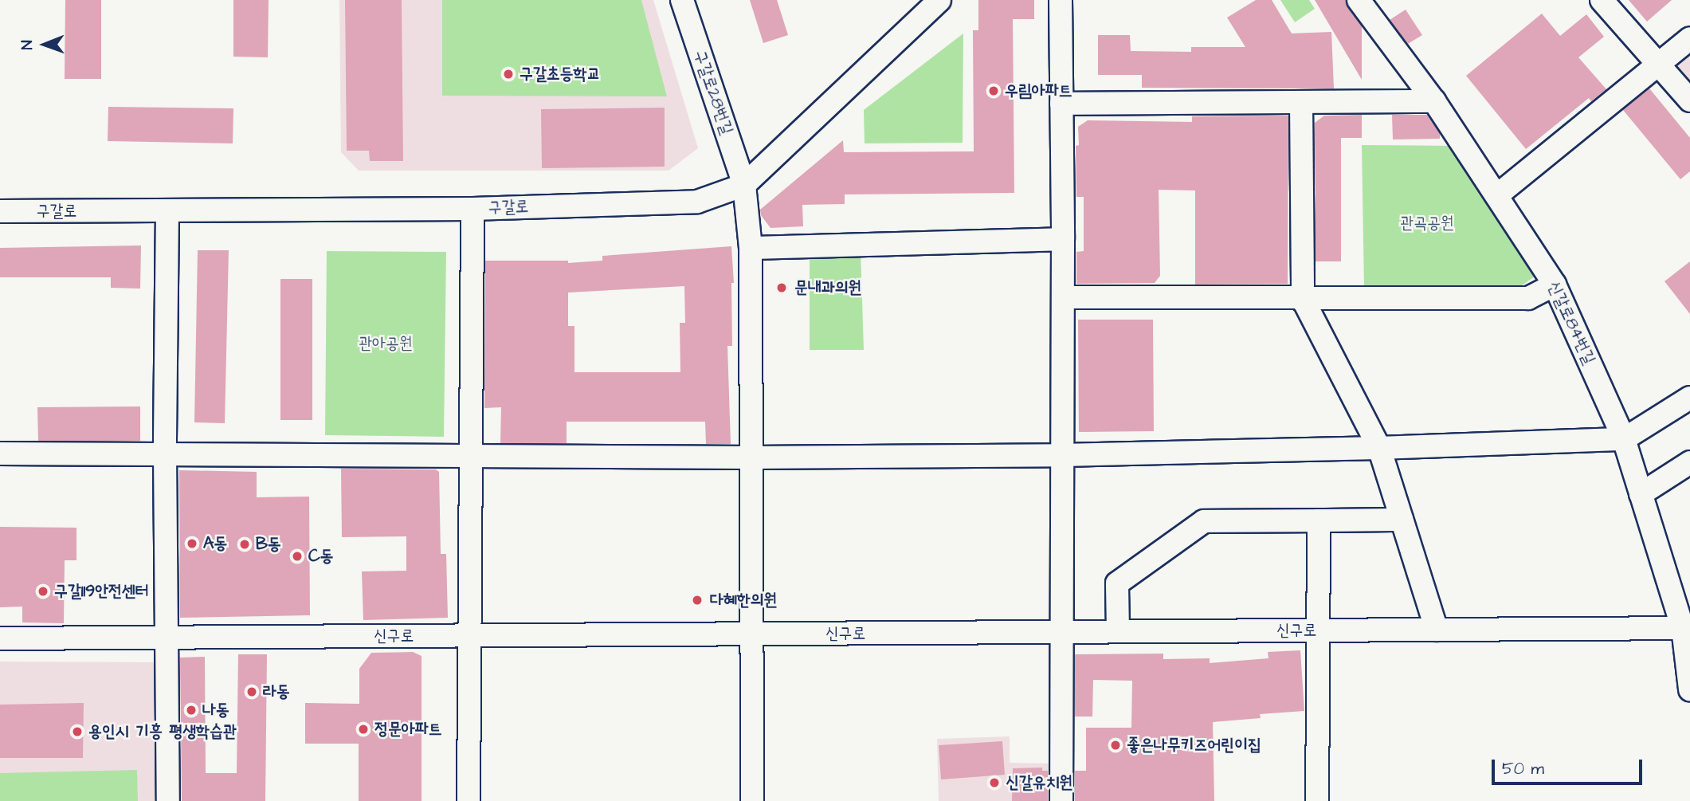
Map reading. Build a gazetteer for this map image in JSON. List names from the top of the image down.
{
  "streets": {
    "street": [
      "구갈로28번길",
      "구갈로",
      "신갈로84번길",
      "신구로"
    ]
  },
  "crossings": [
    ["구갈로28번길", "구갈로"],
    ["구갈로28번길", "신구로"],
    ["신갈로84번길", "신구로"]
  ],
  "parks": ["관곡공원", "관아공원"],
  "places": [
    "구갈초등학교",
    "우림아파트",
    "문내과의원",
    "A동",
    "B동",
    "C동",
    "구갈119안전센터",
    "다혜한의원",
    "라동",
    "나동",
    "정문아파트",
    "용인시 기흥 평생학습관",
    "좋은나무키즈어린이집",
    "신갈유치원"
  ],
  "scale_bar": "50 m",
  "north": "left"
}
